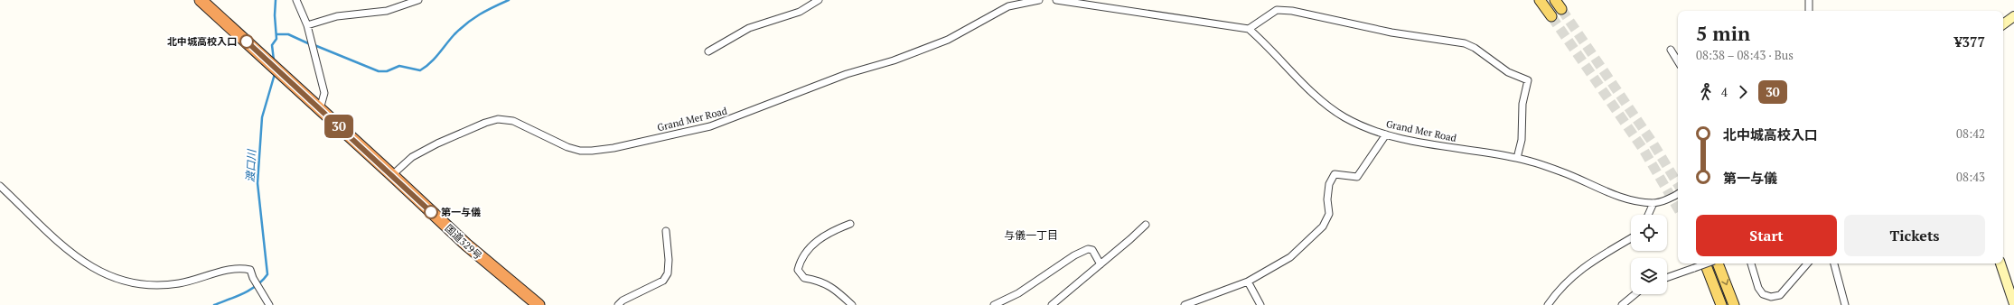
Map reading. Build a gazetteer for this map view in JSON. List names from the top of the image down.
{
  "streets": {
    "highway": ["国道329号"],
    "street": ["Grand Mer Road"]
  },
  "crossings": [
    ["Grand Mer Road", "国道329号"]
  ],
  "districts": ["与儀一丁目"],
  "water": ["渡口川"],
  "places": ["北中城高校入口", "第一与儀"],
  "lines": ["bus line 30"],
  "page": {
    "on_map": "30",
    "heading": ["5 min", "08:38 – 08:43 · Bus", "¥377"],
    "legs": ["4", "30"],
    "list": [
      {
        "name": "北中城高校入口",
        "value": "08:42"
      },
      {
        "name": "第一与儀",
        "value": "08:43"
      }
    ],
    "buttons": ["Start", "Tickets"]
  }
}
